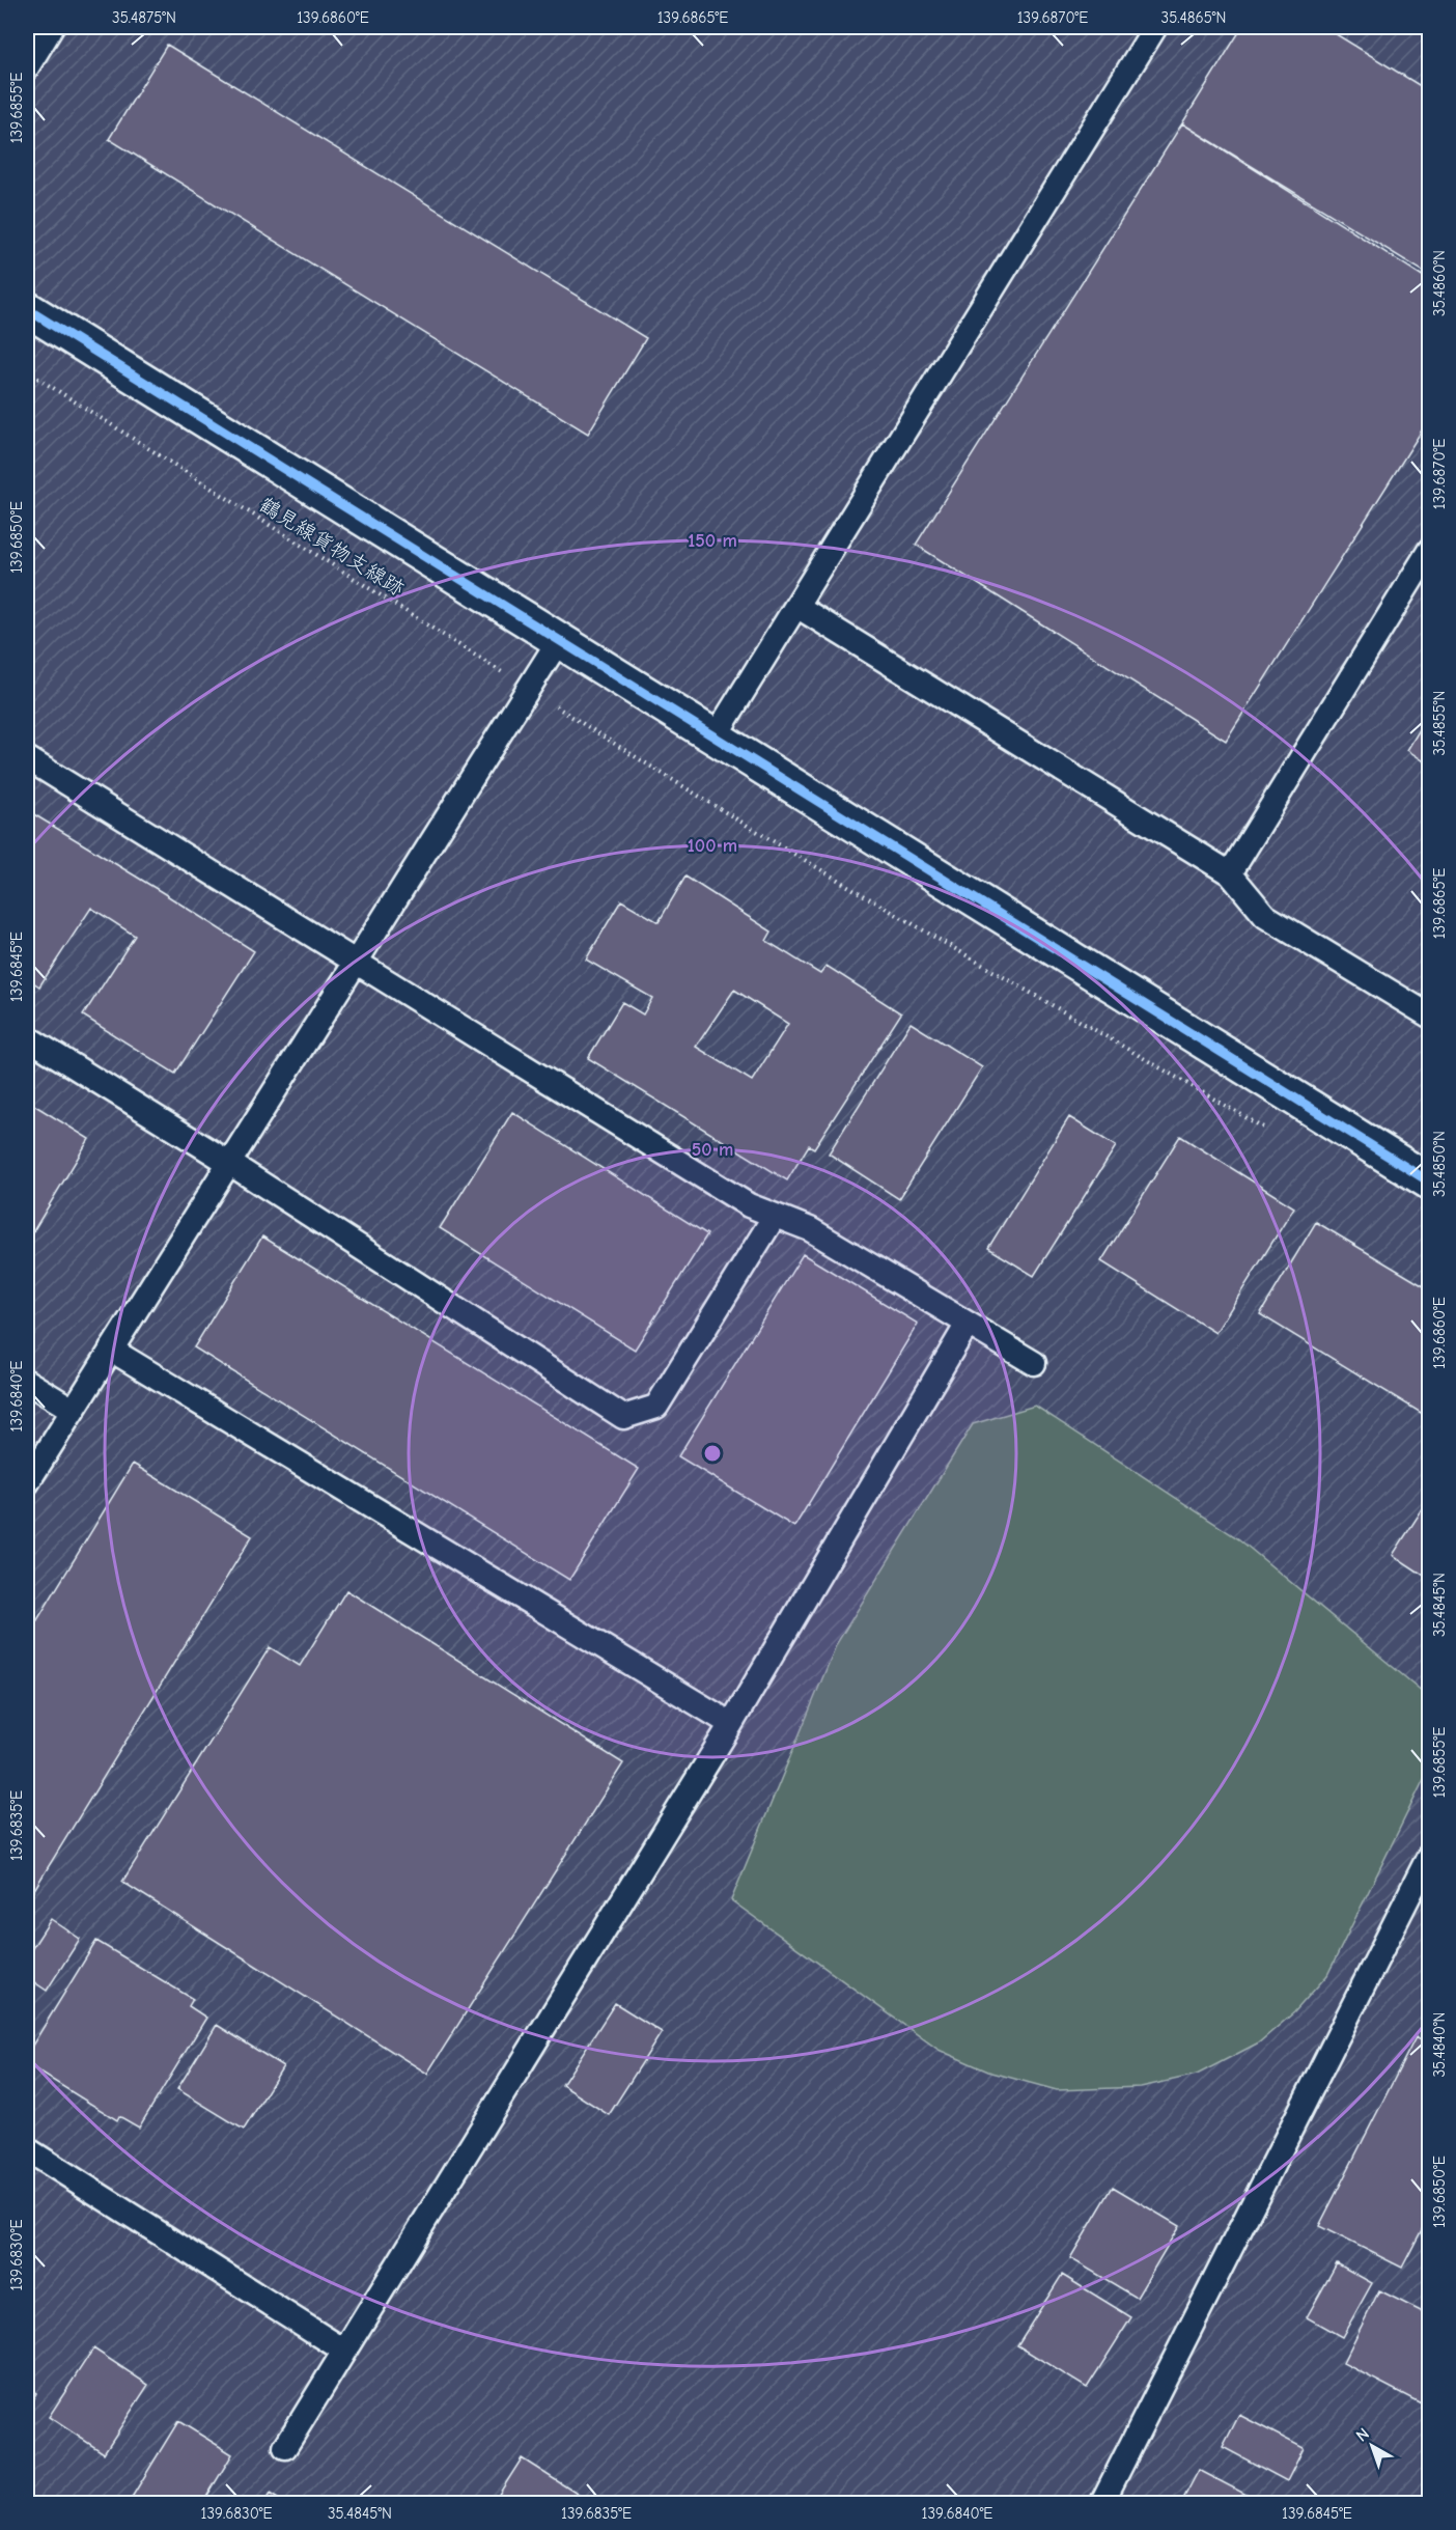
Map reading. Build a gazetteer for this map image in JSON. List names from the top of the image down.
{
  "streets": {
    "path": ["鶴見線貨物支線跡"]
  },
  "north": "top left",
  "coordinates": [
    "35.4875°N",
    "139.6860°E",
    "139.6865°E",
    "139.6870°E",
    "35.4865°N",
    "139.6855°E",
    "35.4860°N",
    "139.6850°E",
    "35.4855°N",
    "139.6845°E",
    "35.4850°N",
    "139.6840°E",
    "35.4845°N",
    "139.6835°E",
    "35.4840°N",
    "139.6830°E"
  ],
  "rings": ["150 m", "100 m", "50 m"]
}
